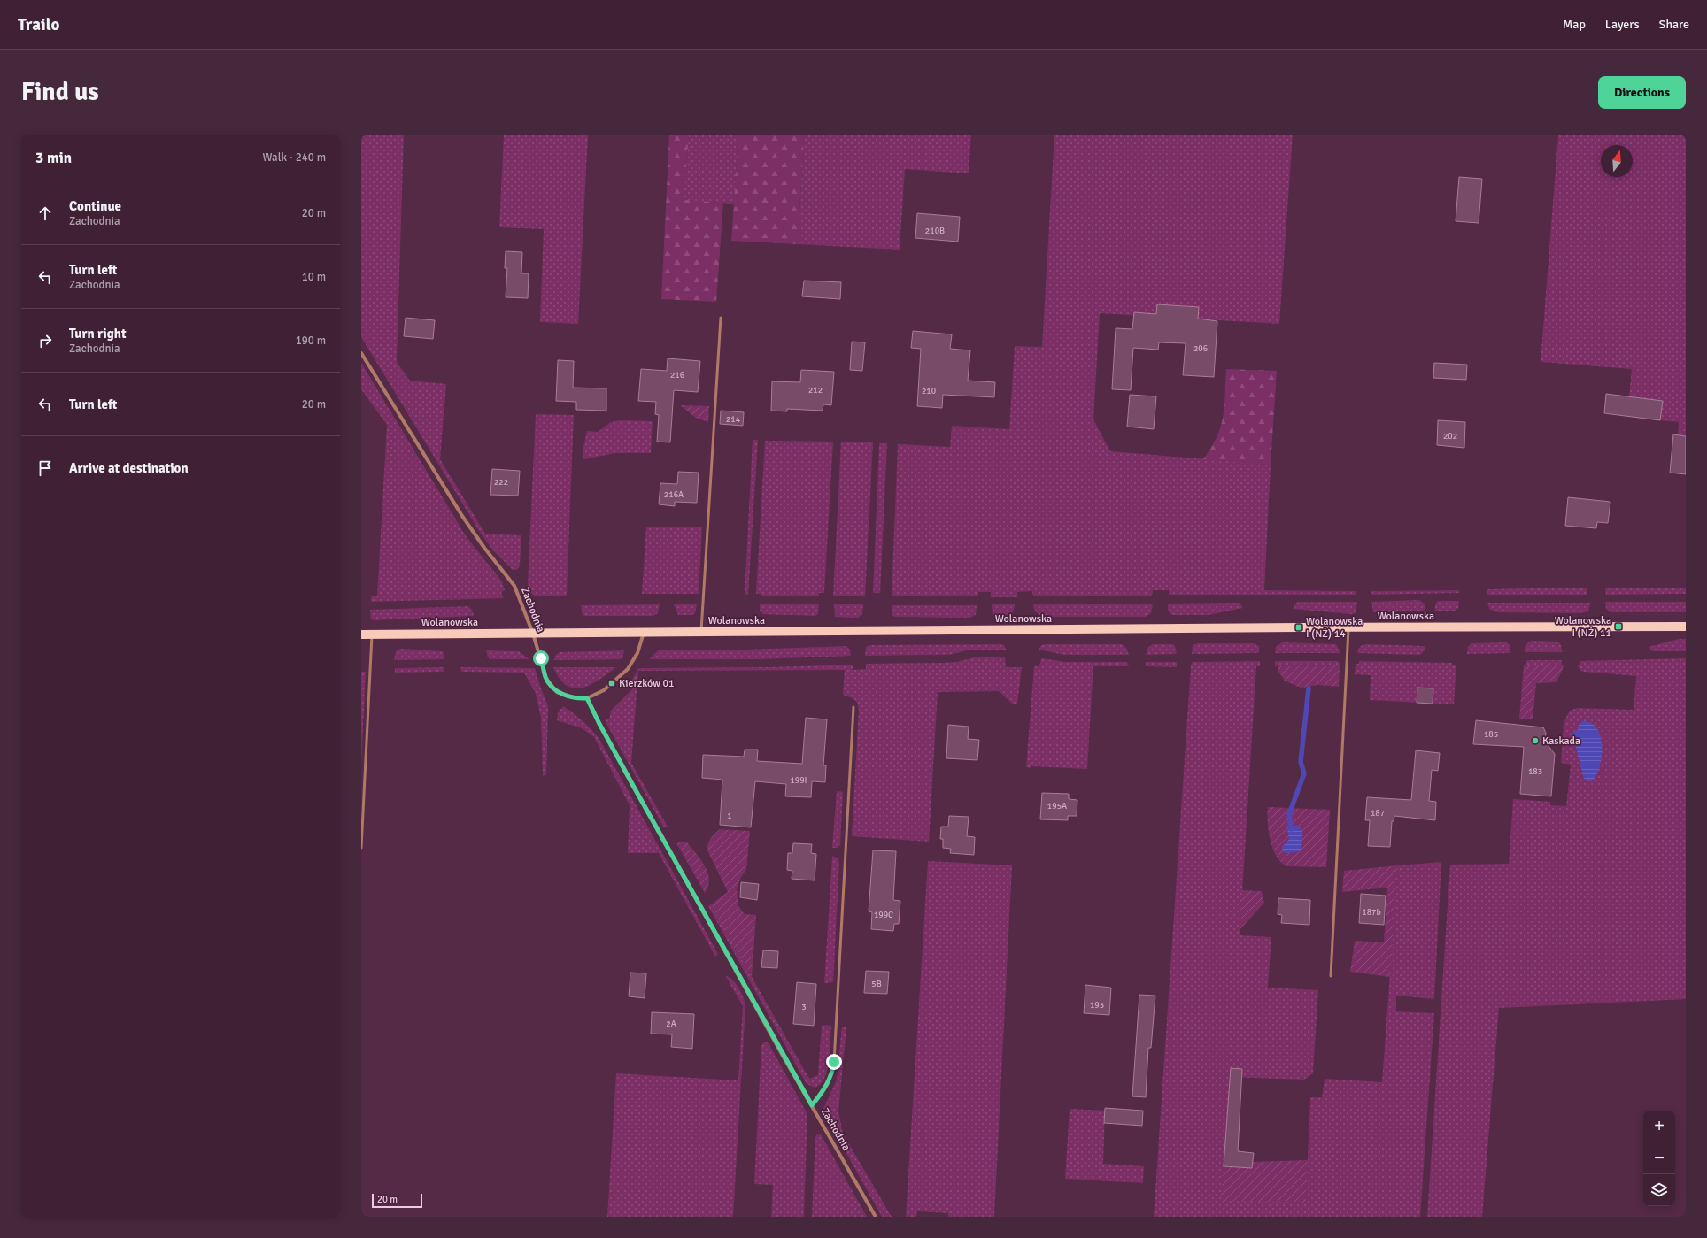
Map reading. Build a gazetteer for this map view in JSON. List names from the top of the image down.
{
  "streets": {
    "main road": ["Wolanowska"],
    "street": ["Zachodnia"]
  },
  "crossings": [
    ["Zachodnia", "Wolanowska"]
  ],
  "places": {
    "transit": ["Wolanowska I (NŻ) 11", "Wolanowska I (NŻ) 14", "Kierzków 01"],
    "other": ["Kaskada"]
  },
  "house_numbers": [
    "210B",
    "206",
    "216",
    "212",
    "210",
    "214",
    "202",
    "222",
    "216A",
    "185",
    "183",
    "199I",
    "195A",
    "187",
    "1",
    "187b",
    "199C",
    "5B",
    "193",
    "3",
    "2A"
  ],
  "scale_bar": "20 m",
  "north": "top",
  "page": {
    "header": "Trailo",
    "nav": ["Map", "Layers", "Share"],
    "buttons": "Directions",
    "title": "Find us",
    "heading": ["3 min", "Walk · 240 m"],
    "list": [
      ["Continue", "Zachodnia", "20 m"],
      ["Turn left", "Zachodnia", "10 m"],
      ["Turn right", "Zachodnia", "190 m"],
      ["Turn left", "20 m"],
      "Arrive at destination"
    ],
    "map_buttons": ["+", "−"],
    "scale": "20 m"
  }
}
